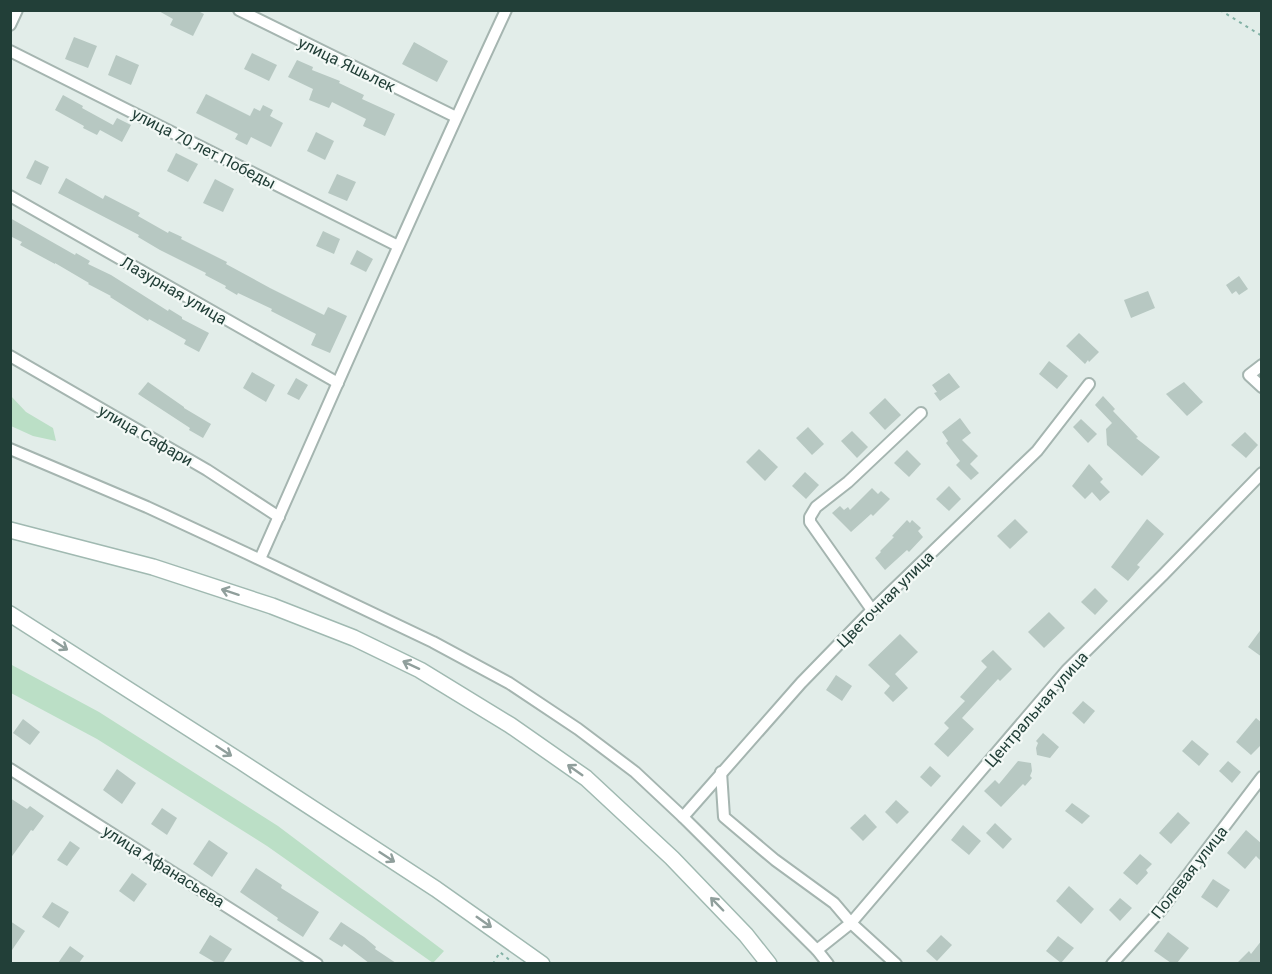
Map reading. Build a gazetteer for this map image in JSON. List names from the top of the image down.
{
  "streets": {
    "street": [
      "улица Яшьлек",
      "улица 70 лет Победы",
      "Лазурная улица",
      "улица Сафари",
      "Цветочная улица",
      "Центральная улица",
      "улица Афанасьева",
      "Полевая улица"
    ]
  }
}
